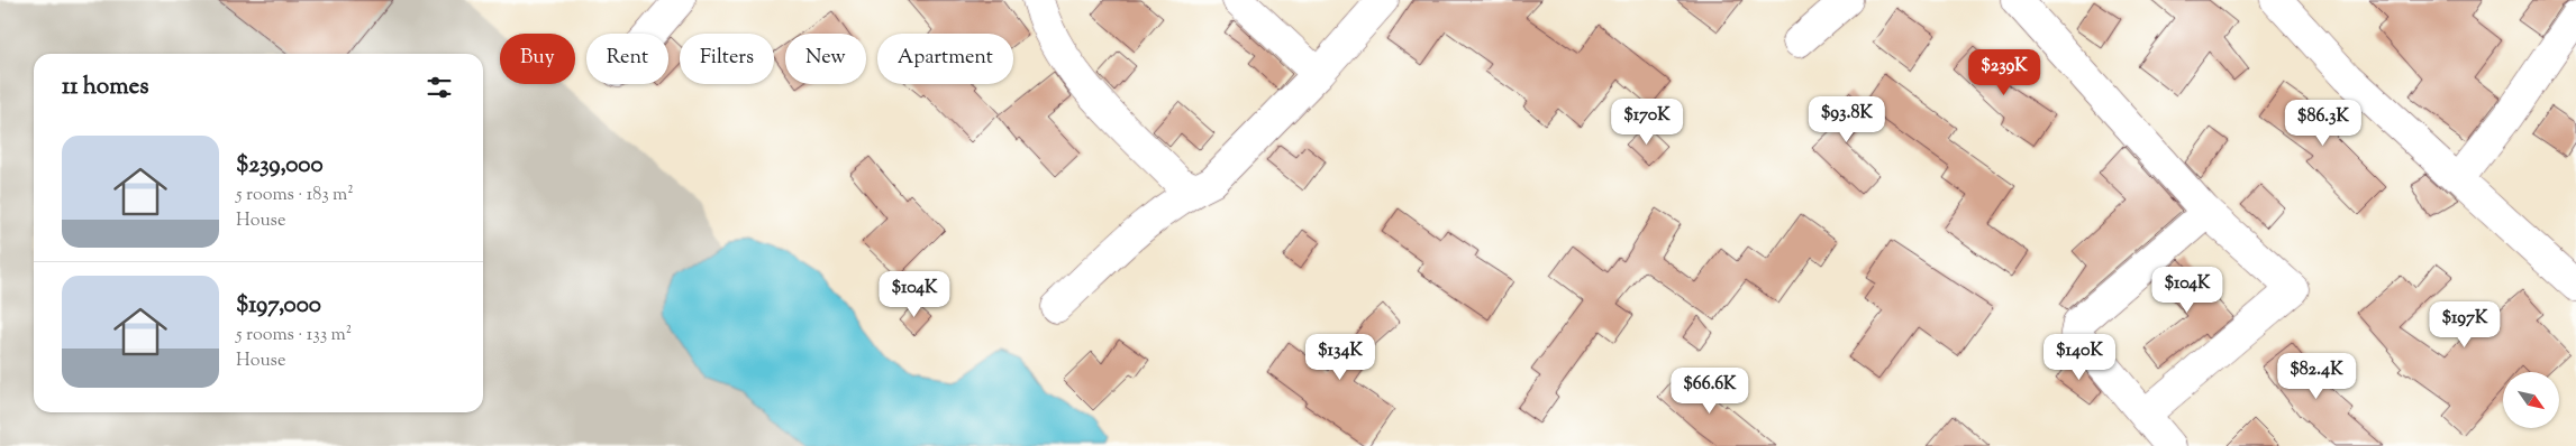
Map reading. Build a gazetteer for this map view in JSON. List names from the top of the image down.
{
  "north": "bottom right",
  "page": {
    "chip": [
      "Buy",
      "Rent",
      "Filters",
      "New",
      "Apartment"
    ],
    "price": [
      "$239K",
      "$93.8K",
      "$170K",
      "$86.3K",
      "$104K",
      "$104K",
      "$197K",
      "$134K",
      "$140K",
      "$82.4K",
      "$66.6K"
    ],
    "heading": "11 homes",
    "list": [
      {
        "name": "$239,000",
        "note": "5 rooms · 183 m² · House"
      },
      {
        "name": "$197,000",
        "note": "5 rooms · 133 m² · House"
      }
    ]
  }
}
